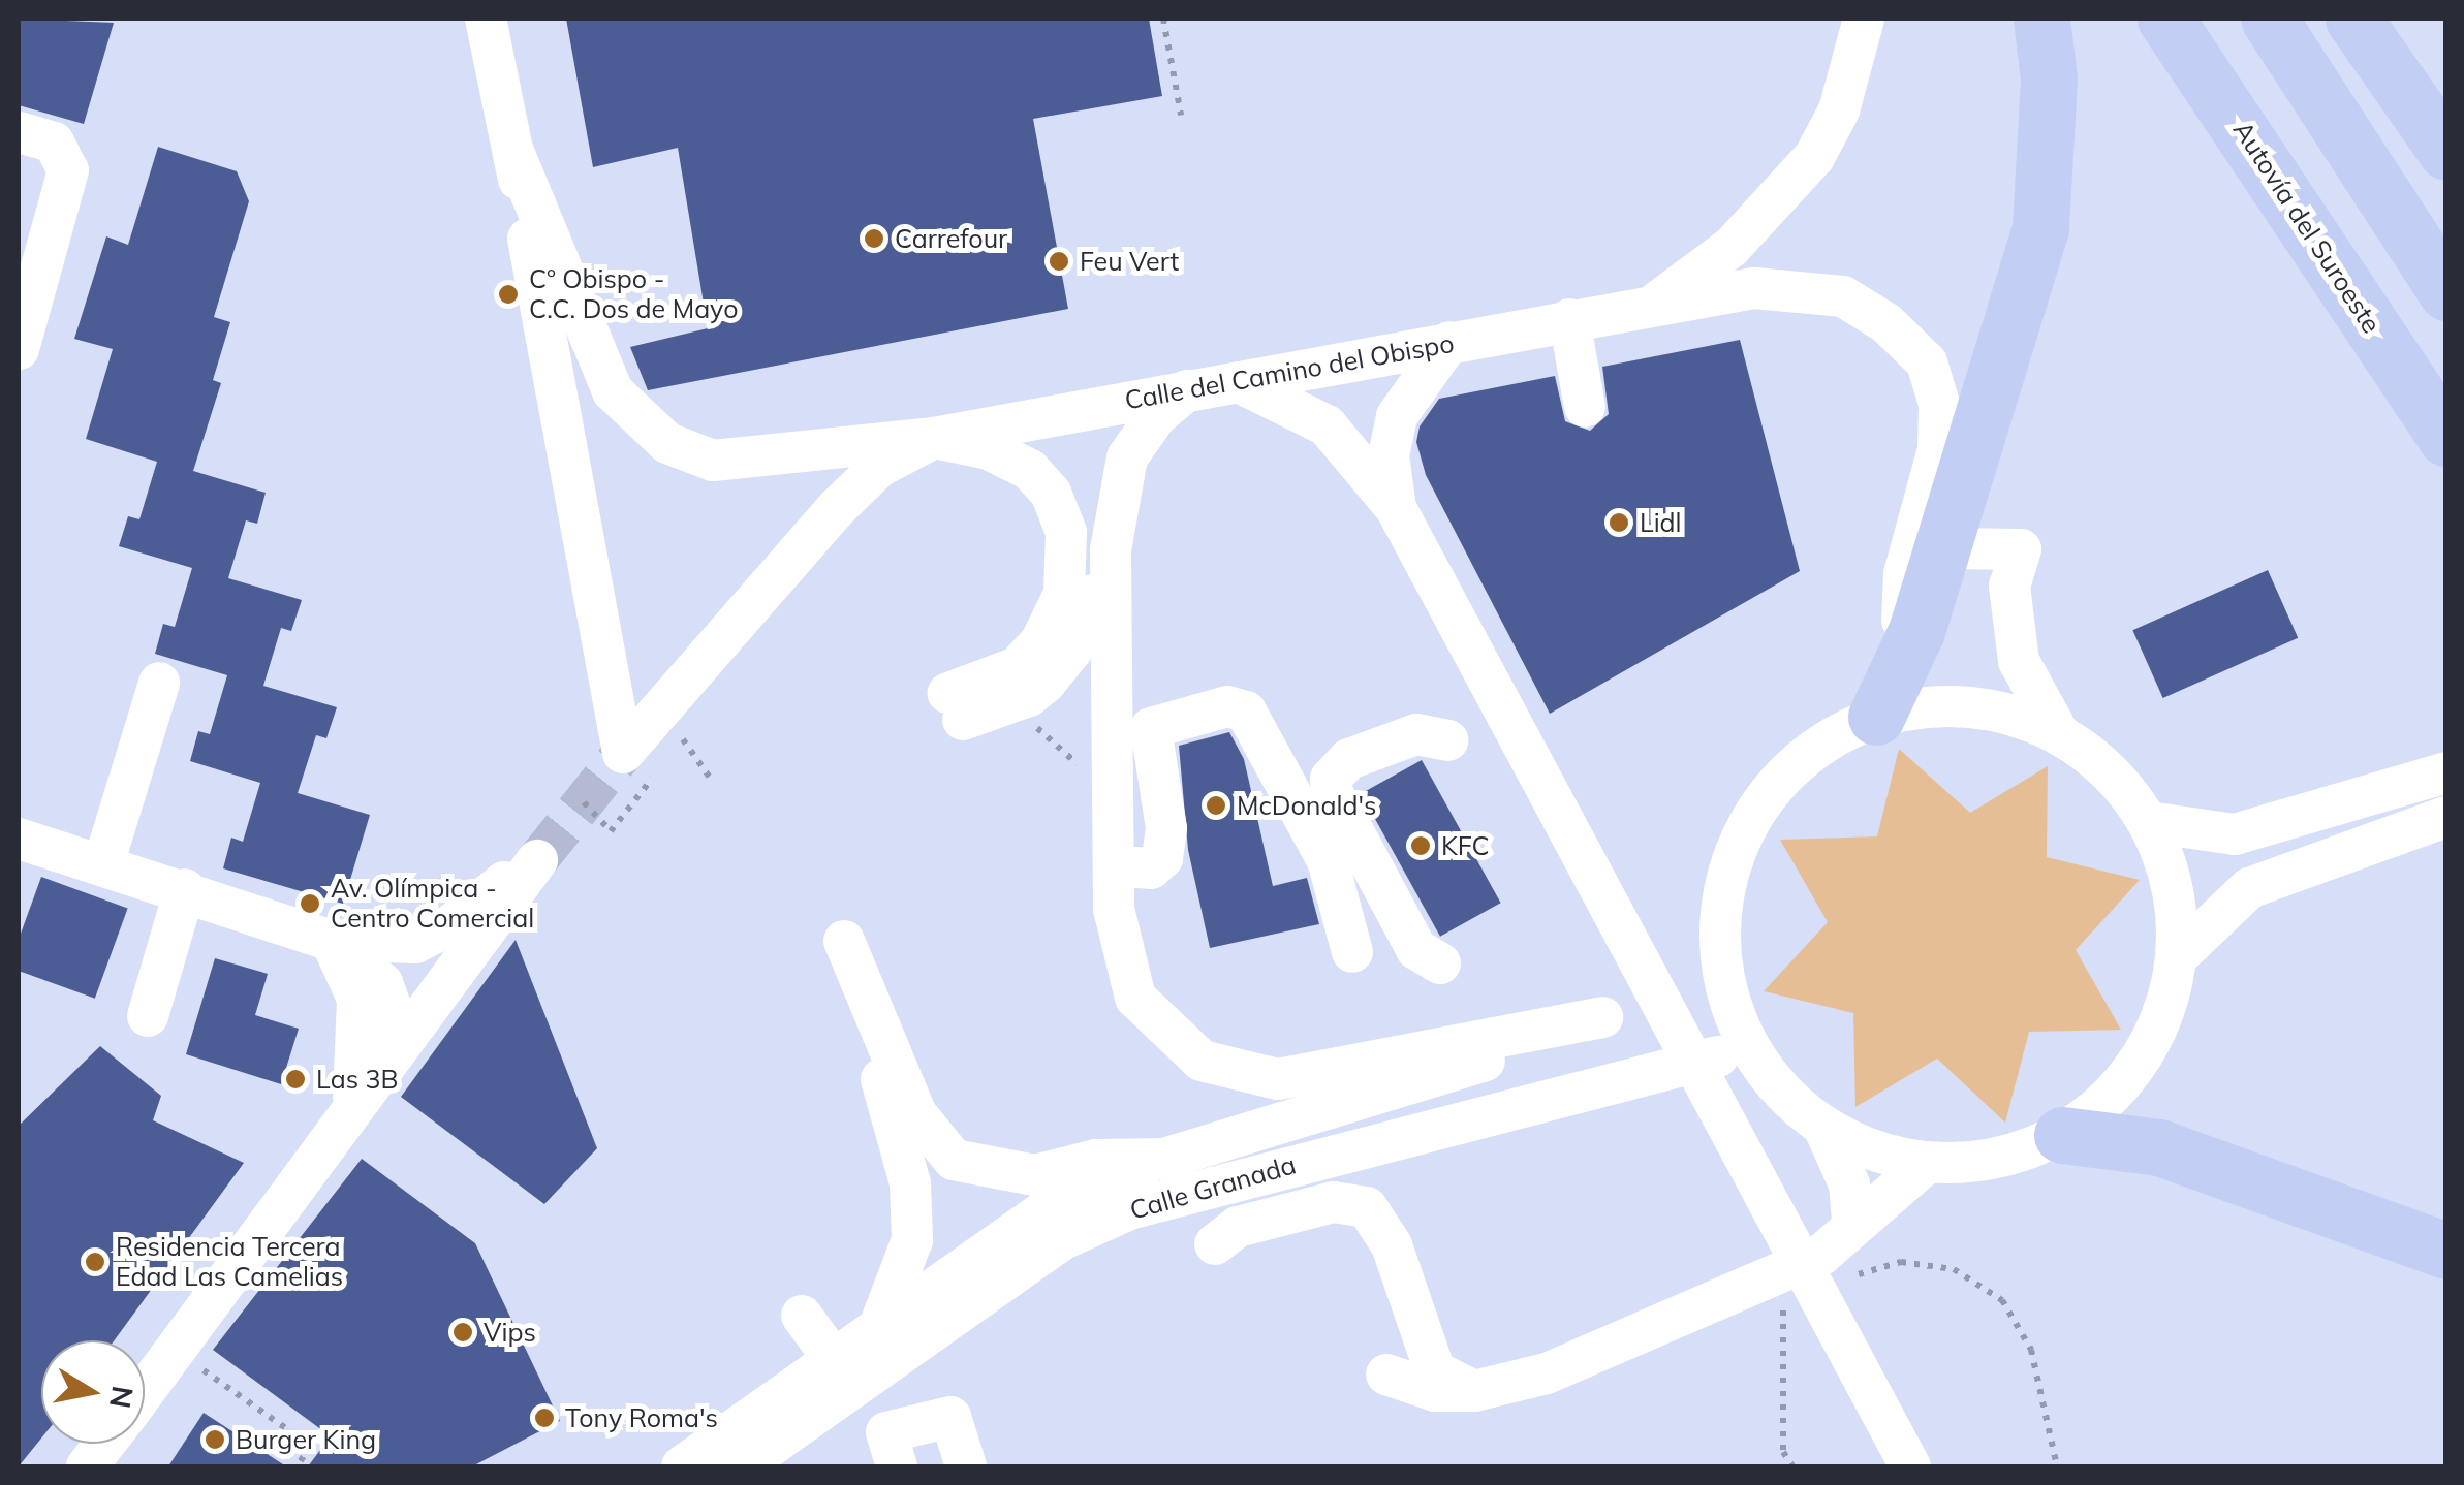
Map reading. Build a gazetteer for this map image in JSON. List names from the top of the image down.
{
  "streets": {
    "highway": ["Autovía del Suroeste"],
    "street": ["Calle del Camino del Obispo", "Calle Granada"]
  },
  "places": [
    "Carrefour",
    "Feu Vert",
    "Cº Obispo - C.C. Dos de Mayo",
    "Lidl",
    "McDonald's",
    "KFC",
    "Av. Olímpica - Centro Comercial",
    "Las 3B",
    "Residencia Tercera Edad Las Camelias",
    "Vips",
    "Tony Roma's",
    "Burger King"
  ],
  "north": "right"
}
